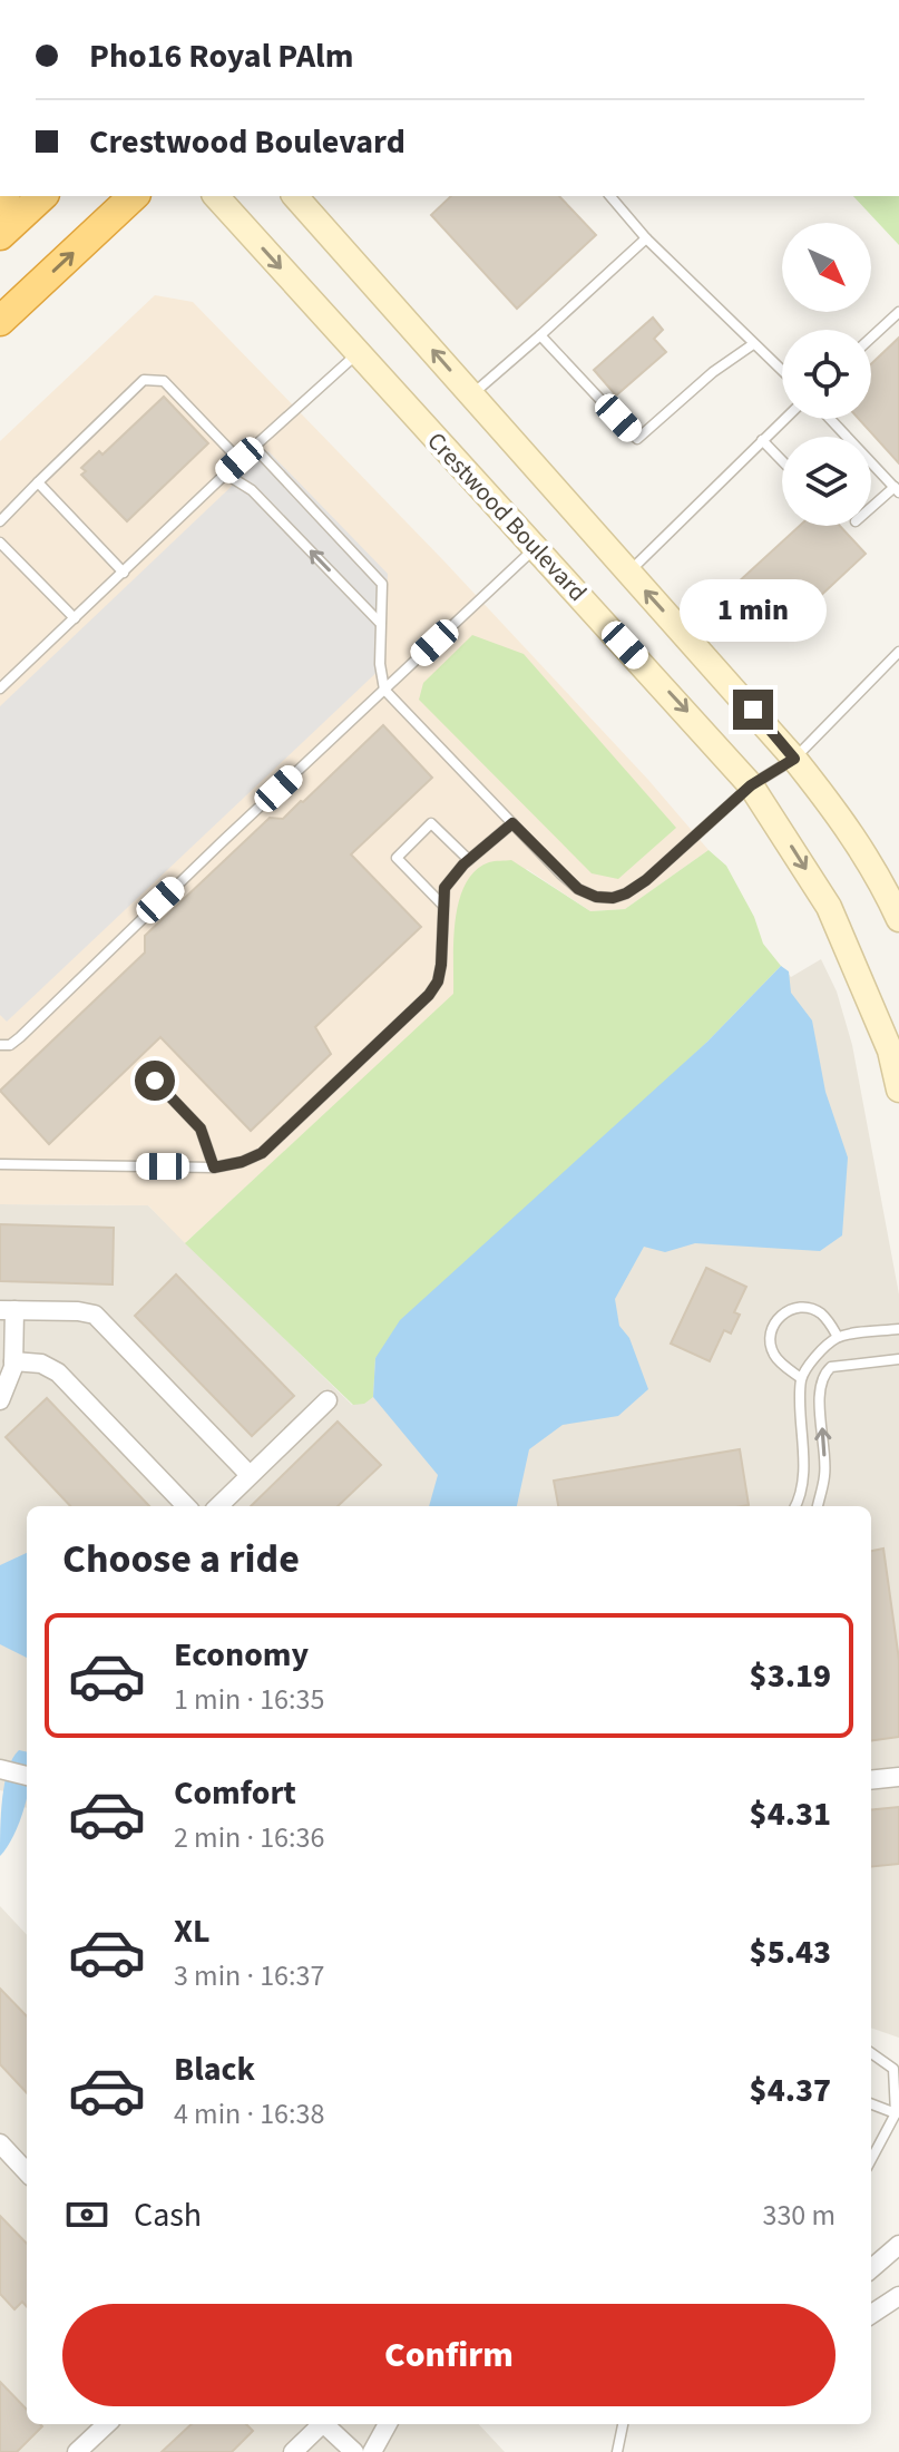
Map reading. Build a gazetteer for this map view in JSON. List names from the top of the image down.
{
  "streets": {
    "main road": ["Crestwood Boulevard"]
  },
  "north": "bottom right",
  "page": {
    "banner": ["Pho16 Royal PAlm", "Crestwood Boulevard"],
    "bubble": "1 min",
    "heading": "Choose a ride",
    "list": [
      {
        "name": "Economy",
        "note": "1 min · 16:35",
        "value": "$3.19"
      },
      {
        "name": "Comfort",
        "note": "2 min · 16:36",
        "value": "$4.31"
      },
      {
        "name": "XL",
        "note": "3 min · 16:37",
        "value": "$5.43"
      },
      {
        "name": "Black",
        "note": "4 min · 16:38",
        "value": "$4.37"
      }
    ],
    "pay": ["Cash", "330 m"],
    "buttons": "Confirm"
  }
}
